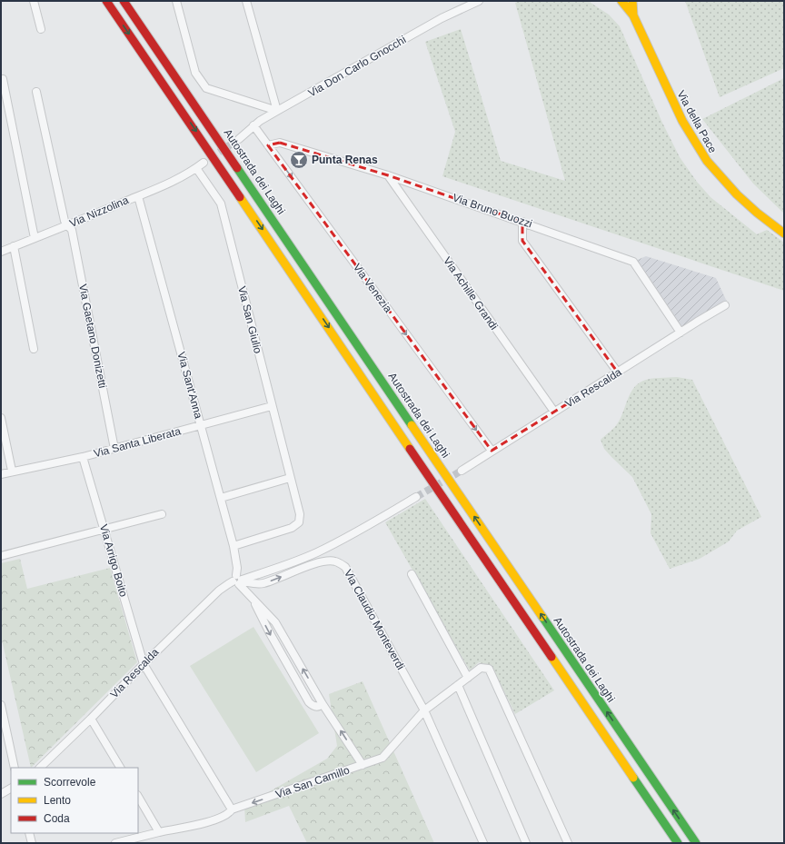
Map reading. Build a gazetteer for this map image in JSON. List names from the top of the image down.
{
  "streets": {
    "main road": ["Via della Pace", "Autostrada dei Laghi"],
    "street": [
      "Via Don Carlo Gnocchi",
      "Via Bruno Buozzi",
      "Via Nizzolina",
      "Via Venezia",
      "Via Achille Grandi",
      "Via San Giulio",
      "Via Gaetano Donizetti",
      "Via Sant'Anna",
      "Via Rescalda",
      "Via Santa Liberata",
      "Via Arrigo Boito",
      "Via Claudio Monteverdi",
      "Via San Camillo"
    ]
  },
  "crossings": [
    ["Via Don Carlo Gnocchi", "Via Venezia"],
    ["Via Bruno Buozzi", "Via Venezia"],
    ["Via Bruno Buozzi", "Via Achille Grandi"],
    ["Via Bruno Buozzi", "Via Rescalda"],
    ["Via Nizzolina", "Via San Giulio"],
    ["Via Nizzolina", "Via Gaetano Donizetti"],
    ["Via Nizzolina", "Via Sant'Anna"],
    ["Via Venezia", "Via Rescalda"],
    ["Via Achille Grandi", "Via Rescalda"],
    ["Via San Giulio", "Via Sant'Anna"],
    ["Via San Giulio", "Via Santa Liberata"],
    ["Via Gaetano Donizetti", "Via Santa Liberata"],
    ["Via Sant'Anna", "Via Rescalda"],
    ["Via Sant'Anna", "Via Santa Liberata"],
    ["Via Sant'Anna", "Via Claudio Monteverdi"],
    ["Via Rescalda", "Via Arrigo Boito"],
    ["Via Rescalda", "Via Claudio Monteverdi"],
    ["Via Santa Liberata", "Via Arrigo Boito"],
    ["Via Arrigo Boito", "Via San Camillo"],
    ["Via Claudio Monteverdi", "Via San Camillo"]
  ],
  "one_way": ["Via Venezia", "Via Claudio Monteverdi"],
  "places": {
    "bar": ["Punta Renas"]
  },
  "legend": ["Scorrevole", "Lento", "Coda"]
}
